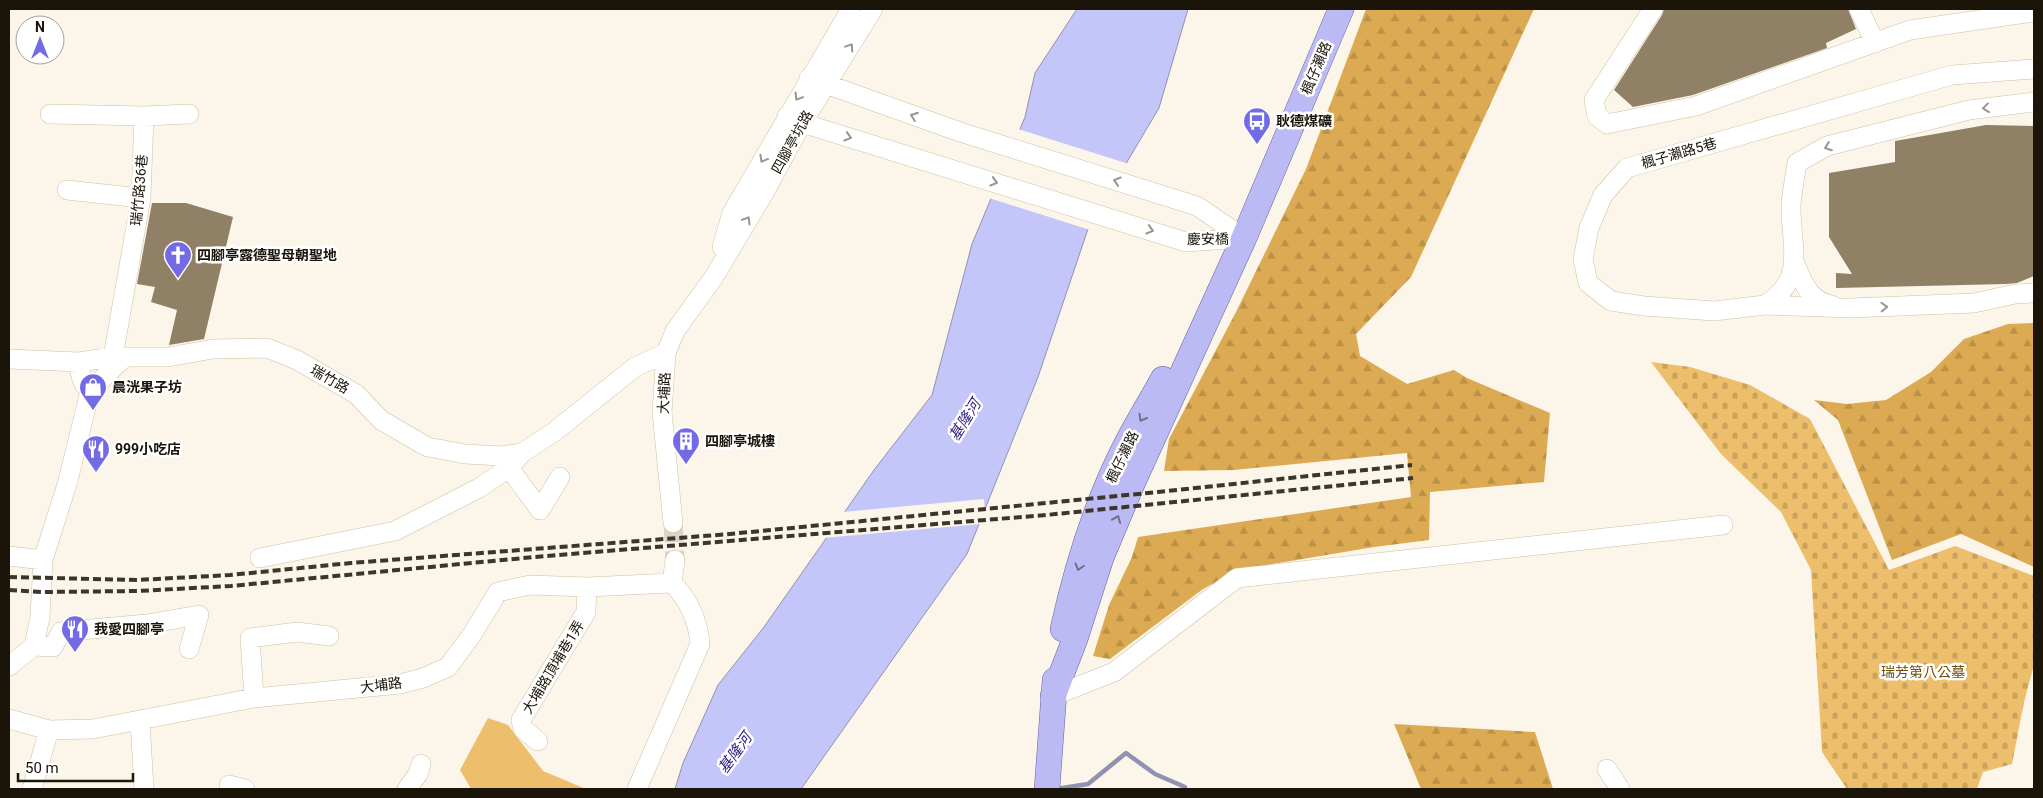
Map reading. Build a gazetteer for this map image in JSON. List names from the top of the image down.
{
  "streets": {
    "main road": ["楓仔瀨路"],
    "street": [
      "四腳亭坑路",
      "楓子瀨路5巷",
      "瑞竹路36巷",
      "慶安橋",
      "瑞竹路",
      "大埔路",
      "大埔路頂埔巷1弄"
    ]
  },
  "crossings": [
    ["楓仔瀨路", "慶安橋"],
    ["四腳亭坑路", "慶安橋"],
    ["四腳亭坑路", "瑞竹路"],
    ["四腳亭坑路", "大埔路"],
    ["瑞竹路36巷", "瑞竹路"],
    ["瑞竹路", "大埔路"],
    ["大埔路", "大埔路頂埔巷1弄"]
  ],
  "water": ["基隆河"],
  "parks": ["瑞芳第八公墓"],
  "places": {
    "bus stop": ["耿德煤礦"],
    "church": ["四腳亭露德聖母朝聖地"],
    "shop": ["晨洸果子坊"],
    "building": ["四腳亭城樓"],
    "restaurant": ["999小吃店", "我愛四腳亭"]
  },
  "scale_bar": "50 m",
  "north": "top"
}
